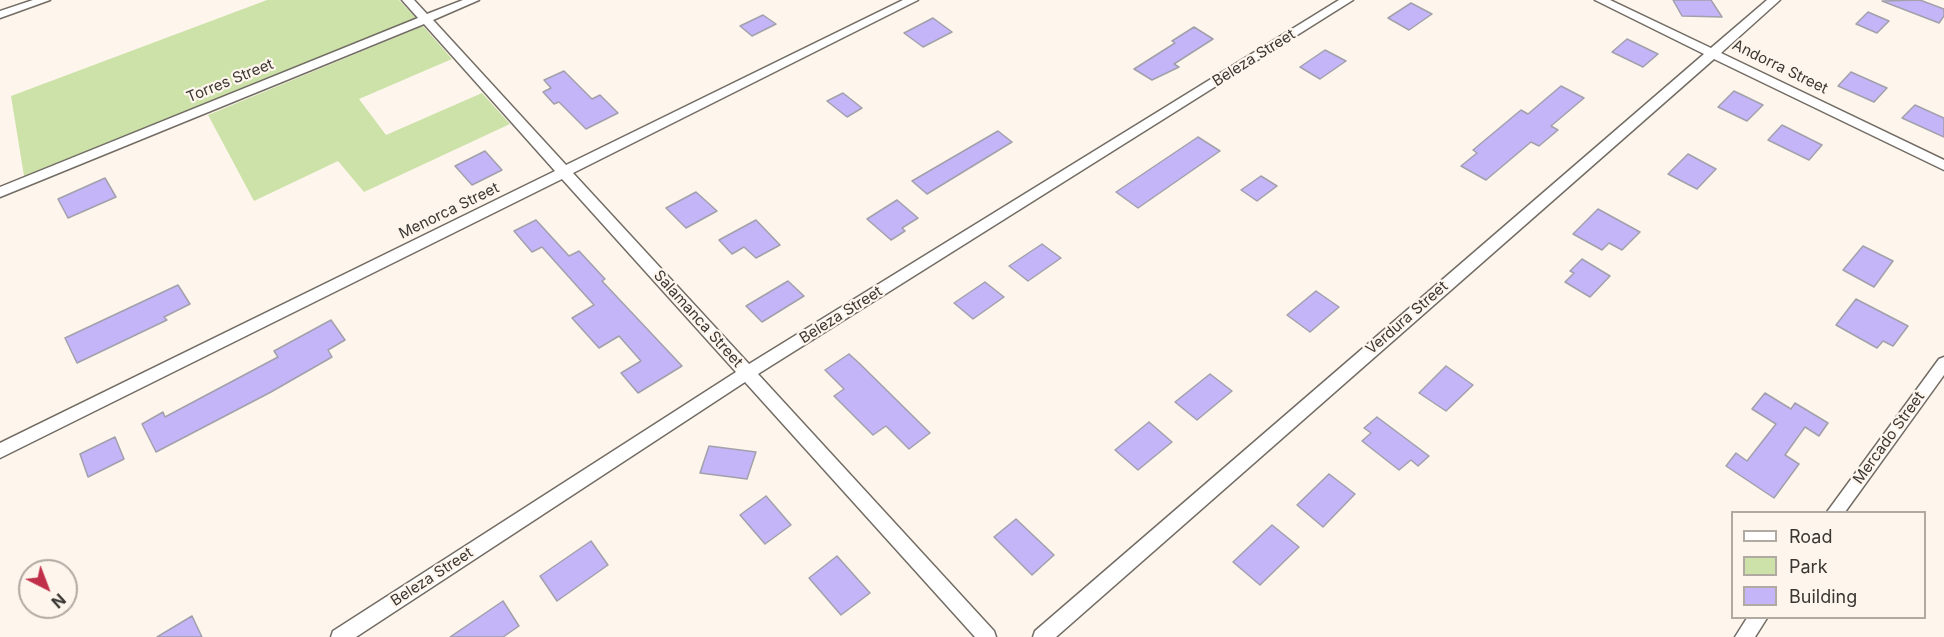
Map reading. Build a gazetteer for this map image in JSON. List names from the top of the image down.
{
  "streets": {
    "street": [
      "Beleza Street",
      "Andorra Street",
      "Torres Street",
      "Menorca Street",
      "Verdura Street",
      "Salamanca Street",
      "Mercado Street"
    ]
  },
  "crossings": [
    ["Beleza Street", "Salamanca Street"],
    ["Andorra Street", "Verdura Street"],
    ["Torres Street", "Salamanca Street"],
    ["Menorca Street", "Salamanca Street"]
  ],
  "legend": ["Road", "Park", "Building"],
  "north": "bottom right"
}
